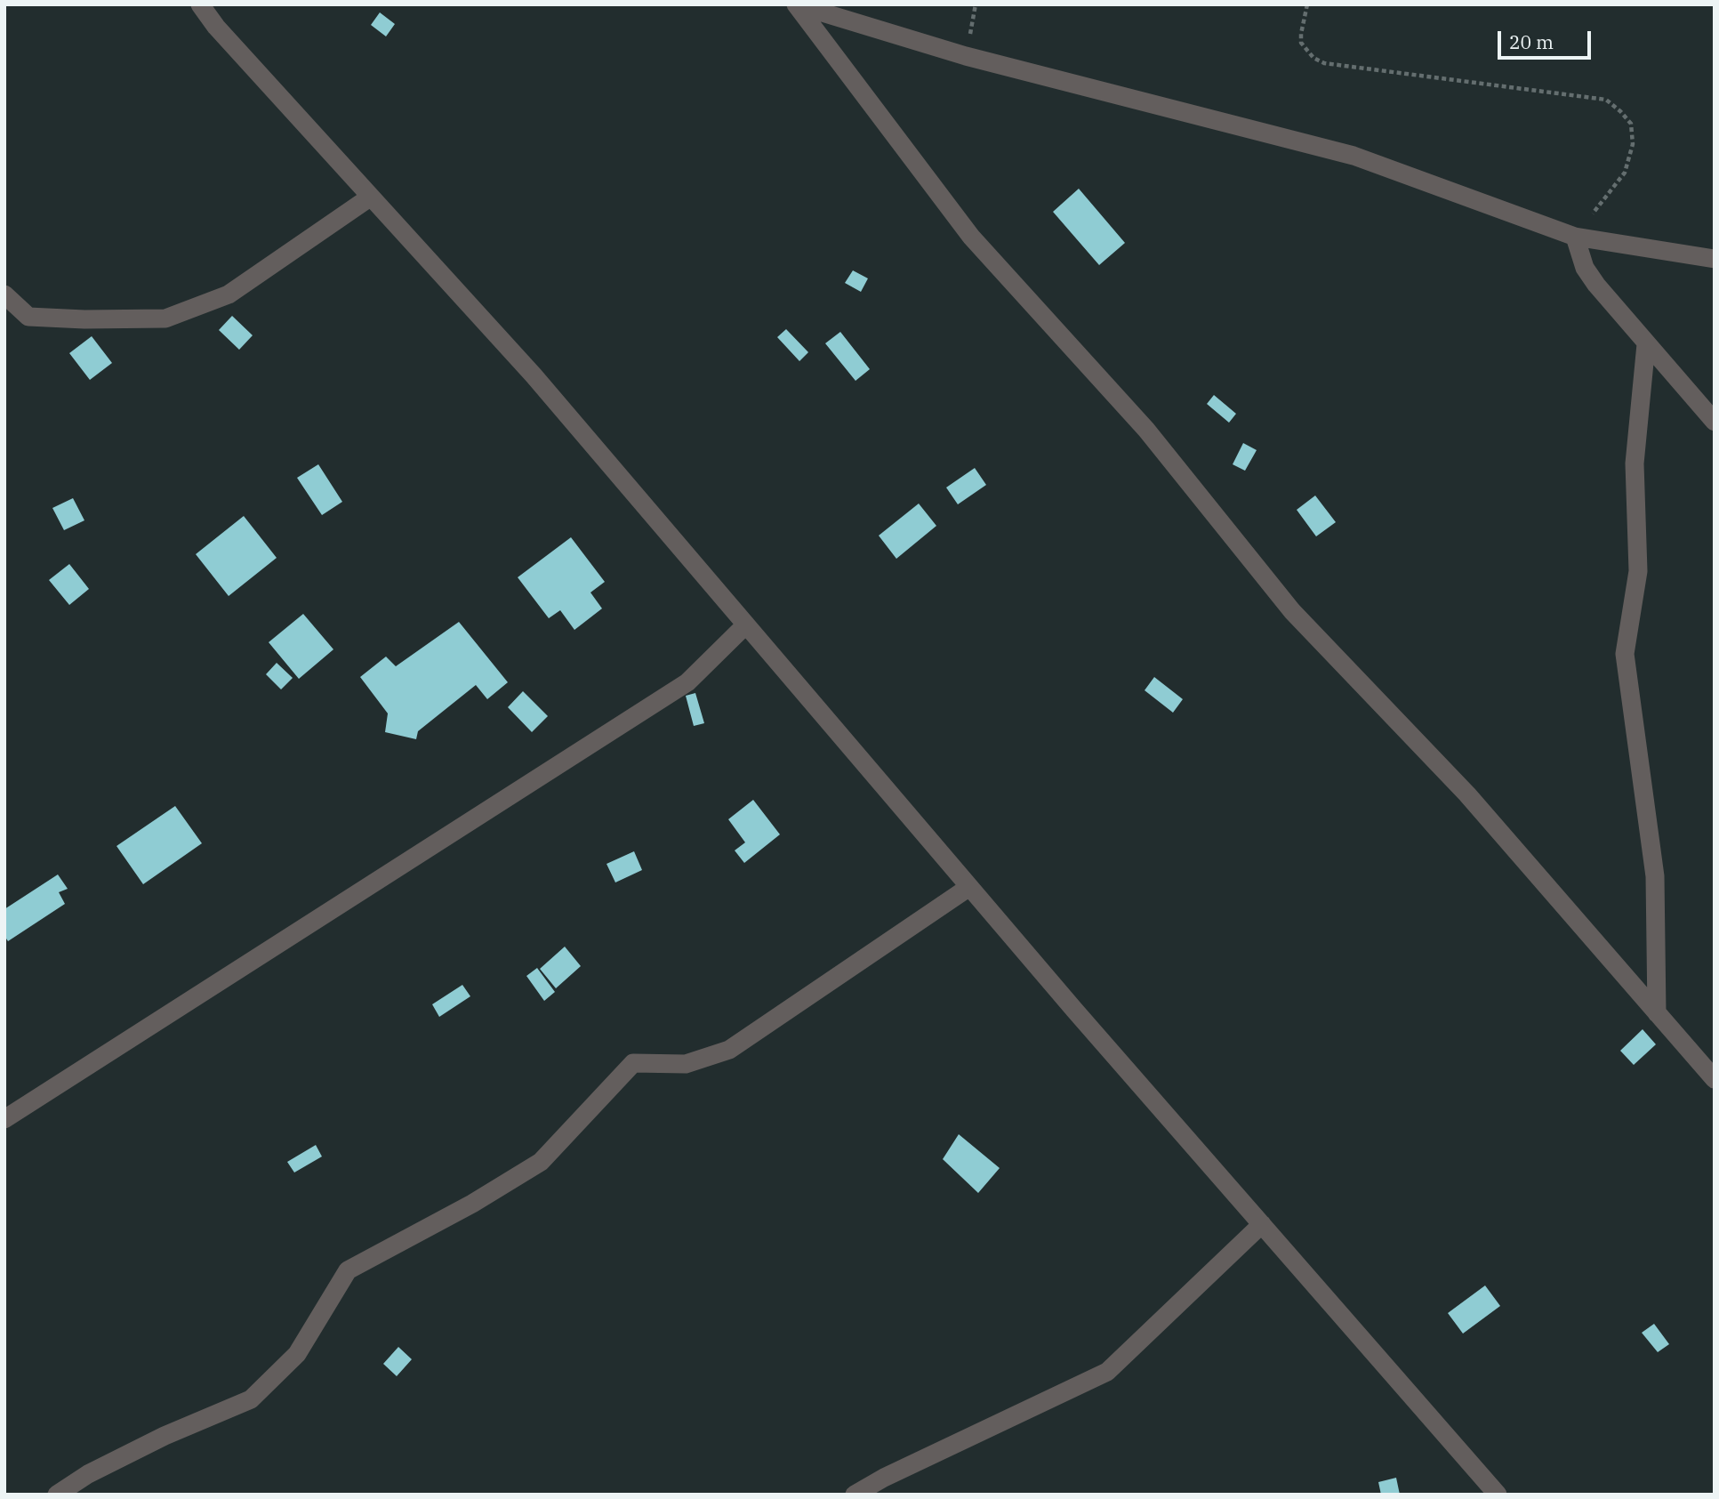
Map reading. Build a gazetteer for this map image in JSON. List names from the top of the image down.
{
  "scale_bar": "20 m"
}
